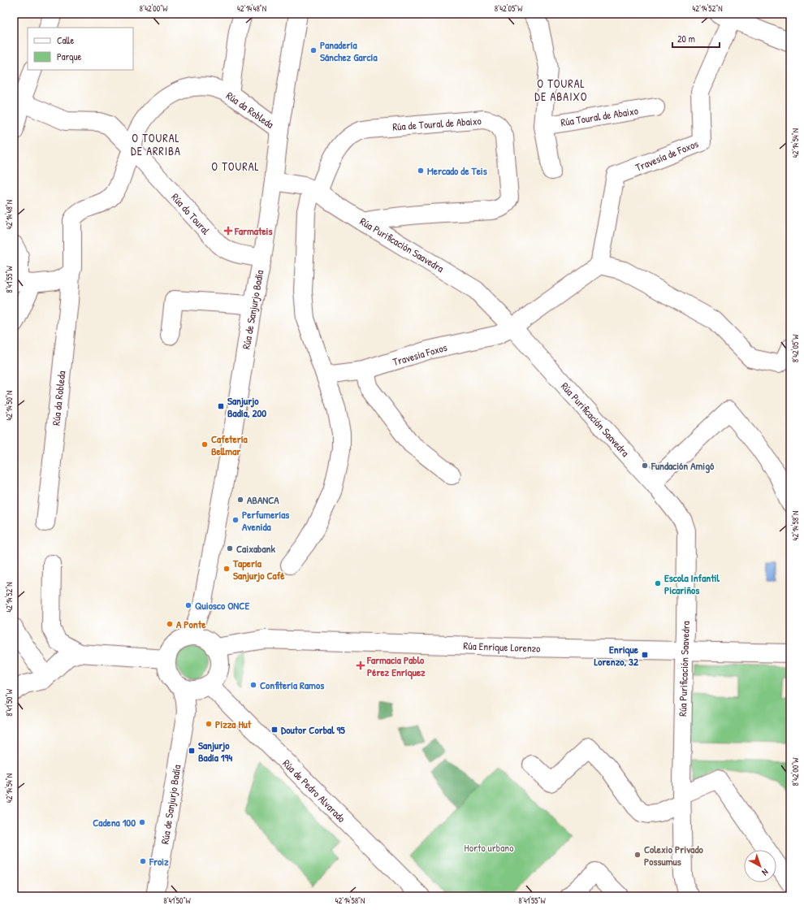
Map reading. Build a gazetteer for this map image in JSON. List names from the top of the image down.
{
  "streets": {
    "street": [
      "Rúa da Robleda",
      "Rúa Toural de Abaixo",
      "Rúa de Toural de Abaixo",
      "Travesía de Foxos",
      "Rúa do Toural",
      "Rúa Purificación Saavedra",
      "Rúa de Sanjurjo Badía",
      "Travesia Foxos",
      "Rúa Enrique Lorenzo",
      "Rúa de Pedro Alvarado"
    ]
  },
  "crossings": [
    ["Rúa da Robleda", "Rúa do Toural"],
    ["Rúa da Robleda", "Rúa de Sanjurjo Badía"],
    ["Rúa de Toural de Abaixo", "Rúa Purificación Saavedra"],
    ["Rúa do Toural", "Rúa de Sanjurjo Badía"],
    ["Rúa Purificación Saavedra", "Rúa de Sanjurjo Badía"],
    ["Rúa Purificación Saavedra", "Travesia Foxos"],
    ["Rúa Purificación Saavedra", "Rúa Enrique Lorenzo"],
    ["Rúa de Sanjurjo Badía", "Rúa Enrique Lorenzo"],
    ["Rúa de Sanjurjo Badía", "Rúa de Pedro Alvarado"],
    ["Rúa Enrique Lorenzo", "Rúa de Pedro Alvarado"]
  ],
  "districts": ["O TOURAL DE ABAIXO", "O TOURAL DE ARRIBA", "O TOURAL"],
  "parks": ["Horto urbano"],
  "places": {
    "other": [
      "Panadería Sánchez García",
      "Mercado de Teis",
      "Cafetería Bellmar",
      "Fundación Amigó",
      "ABANCA",
      "Perfumerías Avenida",
      "Caixabank",
      "Tapería Sanjurjo Café",
      "Escola Infantil Picariños",
      "Quiosco ONCE",
      "A Ponte",
      "Confitería Ramos",
      "Pizza Hut",
      "Cadena 100",
      "Colexio Privado Possumus",
      "Froiz"
    ],
    "health": ["Farmateis", "Farmacia Pablo Pérez Enríquez"],
    "transit": [
      "Sanjurjo Badía, 200",
      "Enrique Lorenzo, 32",
      "Doutor Corbal 95",
      "Sanjurjo Badía 194"
    ]
  },
  "legend": ["Calle", "Parque"],
  "scale_bar": "20 m",
  "north": "bottom right",
  "coordinates": [
    "8°42'00\"W",
    "42°14'48\"N",
    "8°42'05\"W",
    "42°14'52\"N",
    "42°14'54\"N",
    "8°41'55\"W",
    "42°14'50\"N",
    "42°14'58\"N",
    "8°41'50\"W"
  ]
}
